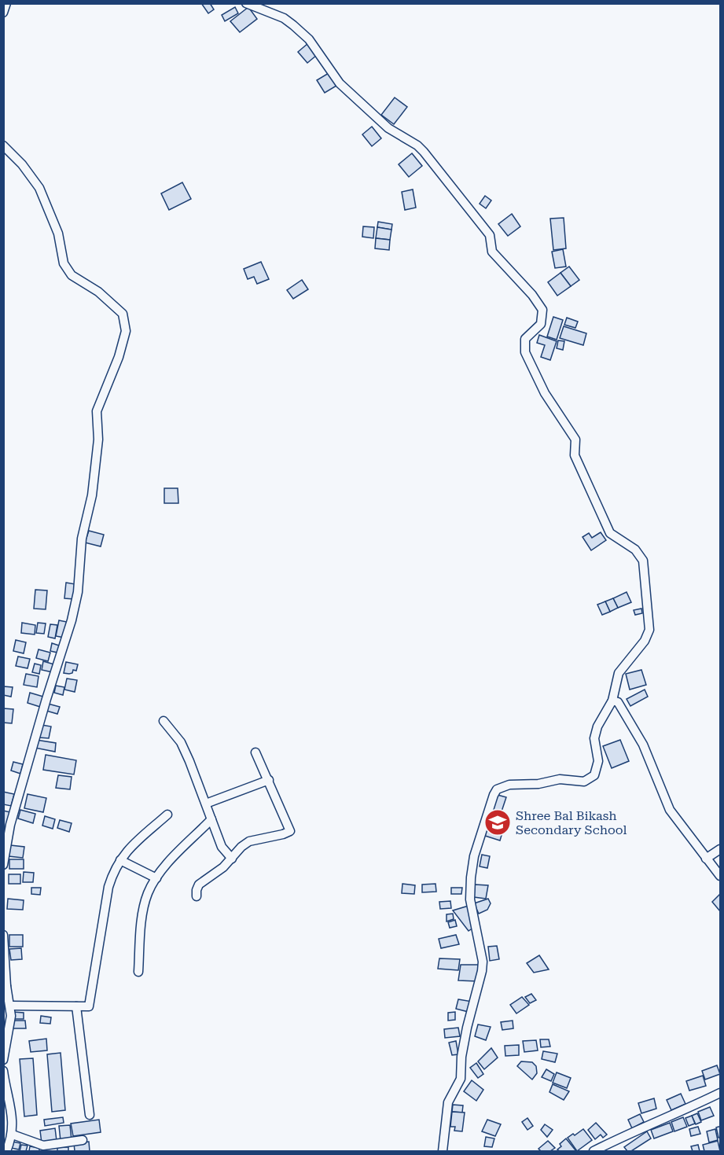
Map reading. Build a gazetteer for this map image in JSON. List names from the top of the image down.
{
  "places": {
    "school or university": ["Shree Bal Bikash Secondary School"]
  }
}
